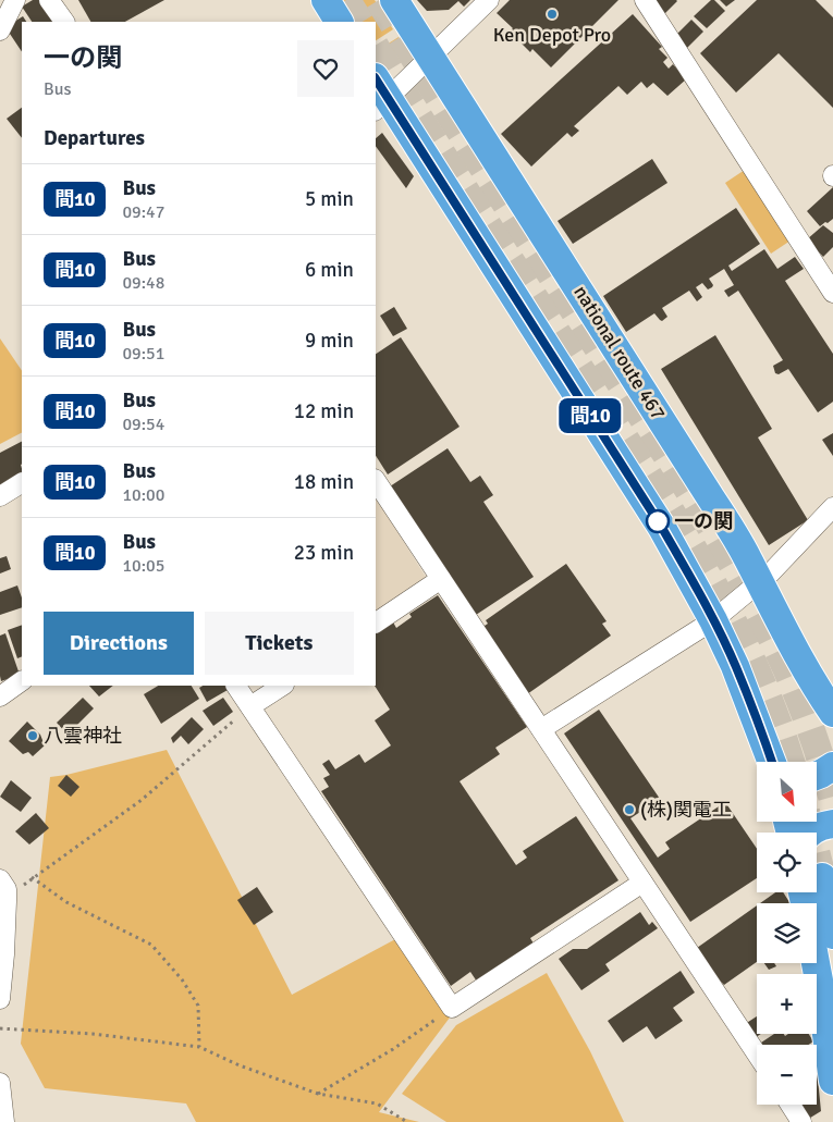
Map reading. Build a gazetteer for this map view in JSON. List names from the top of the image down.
{
  "streets": {
    "highway": ["national route 467"]
  },
  "places": [
    "Ken Depot Pro",
    "一の関",
    "八雲神社",
    "(株)関電工"
  ],
  "lines": ["bus line 間10"],
  "north": "bottom right",
  "page": {
    "on_map": "間10",
    "heading": [
      ["一の関", "Bus"],
      "Departures"
    ],
    "list": [
      {
        "mark": "間10",
        "name": "Bus",
        "note": "09:47",
        "value": "5 min"
      },
      {
        "mark": "間10",
        "name": "Bus",
        "note": "09:48",
        "value": "6 min"
      },
      {
        "mark": "間10",
        "name": "Bus",
        "note": "09:51",
        "value": "9 min"
      },
      {
        "mark": "間10",
        "name": "Bus",
        "note": "09:54",
        "value": "12 min"
      },
      {
        "mark": "間10",
        "name": "Bus",
        "note": "10:00",
        "value": "18 min"
      },
      {
        "mark": "間10",
        "name": "Bus",
        "note": "10:05",
        "value": "23 min"
      }
    ],
    "buttons": ["Directions", "Tickets"],
    "map_buttons": ["+", "−"]
  }
}
